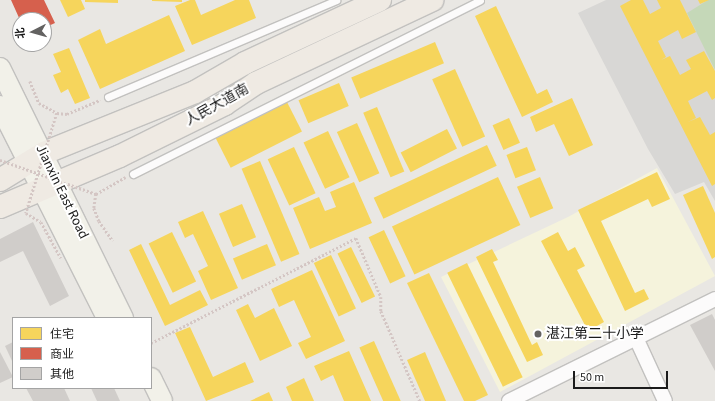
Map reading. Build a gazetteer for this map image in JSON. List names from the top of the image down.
{
  "streets": {
    "main road": ["人民大道南"],
    "street": ["Jianxin East Road"]
  },
  "crossings": [
    ["人民大道南", "Jianxin East Road"]
  ],
  "places": ["湛江第二十小学"],
  "legend": ["住宅", "商业", "其他"],
  "scale_bar": "50 m",
  "north": "left"
}
